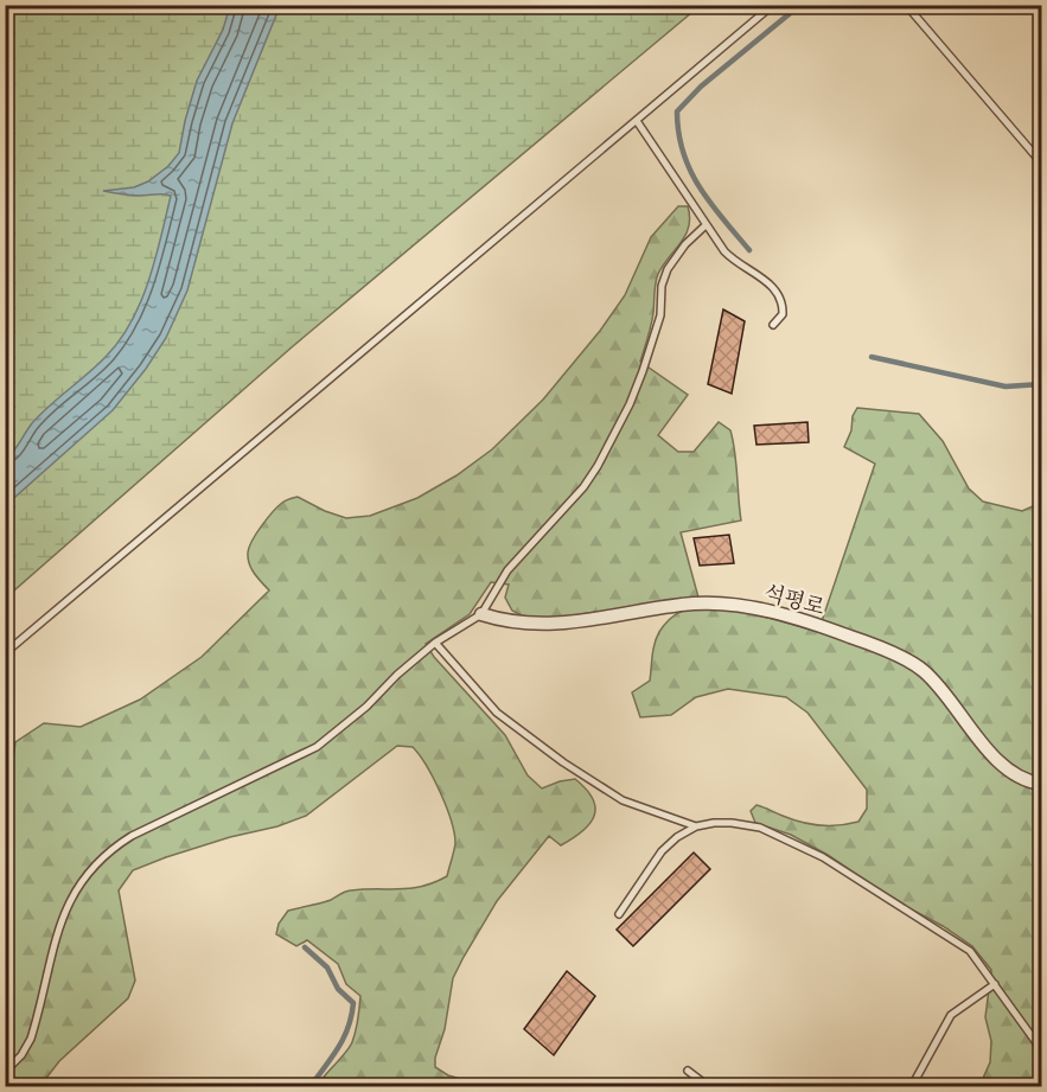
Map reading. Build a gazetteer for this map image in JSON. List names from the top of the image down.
{
  "streets": {
    "street": ["석평로"]
  }
}
